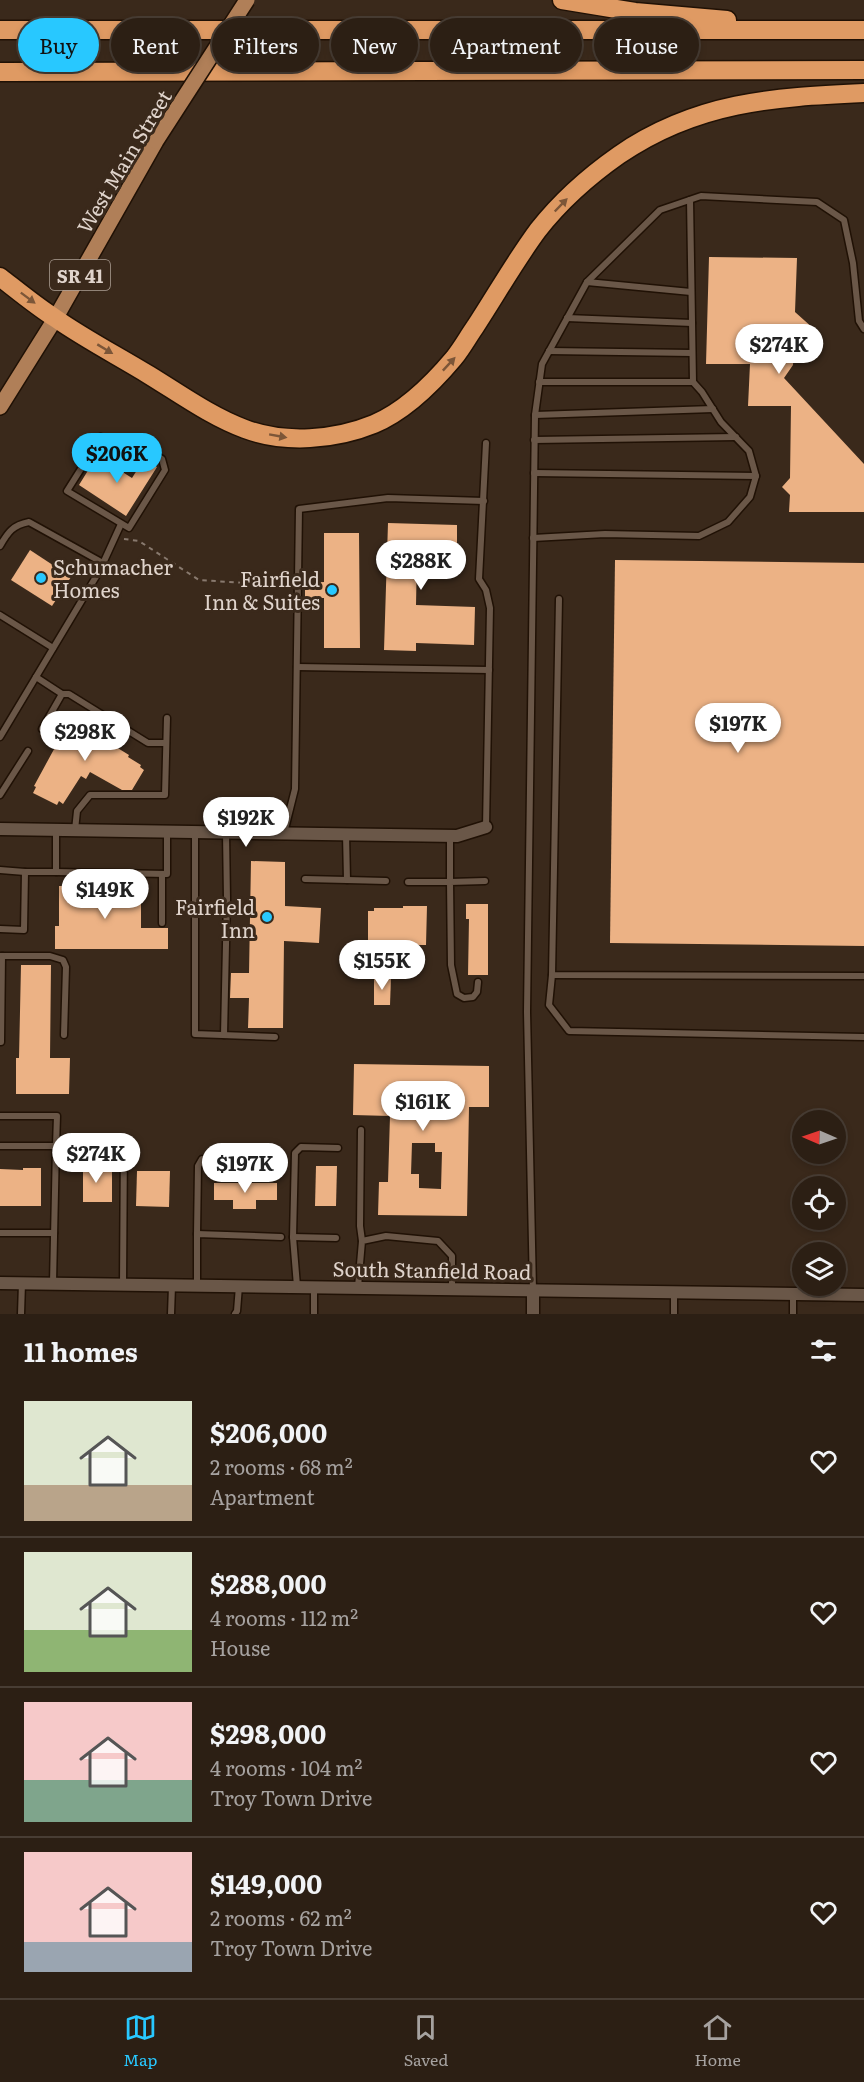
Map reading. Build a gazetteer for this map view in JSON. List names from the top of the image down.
{
  "streets": {
    "main road": ["West Main Street", "SR 41"],
    "street": ["South Stanfield Road"]
  },
  "places": ["Schumacher Homes", "Fairfield Inn & Suites", "Fairfield Inn"],
  "north": "left",
  "page": {
    "chip": [
      "Buy",
      "Rent",
      "Filters",
      "New",
      "Apartment",
      "House"
    ],
    "price": [
      "$274K",
      "$206K",
      "$288K",
      "$197K",
      "$298K",
      "$192K",
      "$149K",
      "$155K",
      "$161K",
      "$274K",
      "$197K"
    ],
    "heading": "11 homes",
    "list": [
      {
        "name": "$206,000",
        "note": "2 rooms · 68 m² · Apartment"
      },
      {
        "name": "$288,000",
        "note": "4 rooms · 112 m² · House"
      },
      {
        "name": "$298,000",
        "note": "4 rooms · 104 m² · Troy Town Drive"
      },
      {
        "name": "$149,000",
        "note": "2 rooms · 62 m² · Troy Town Drive"
      }
    ],
    "tabs": ["Map", "Saved", "Home"]
  }
}
